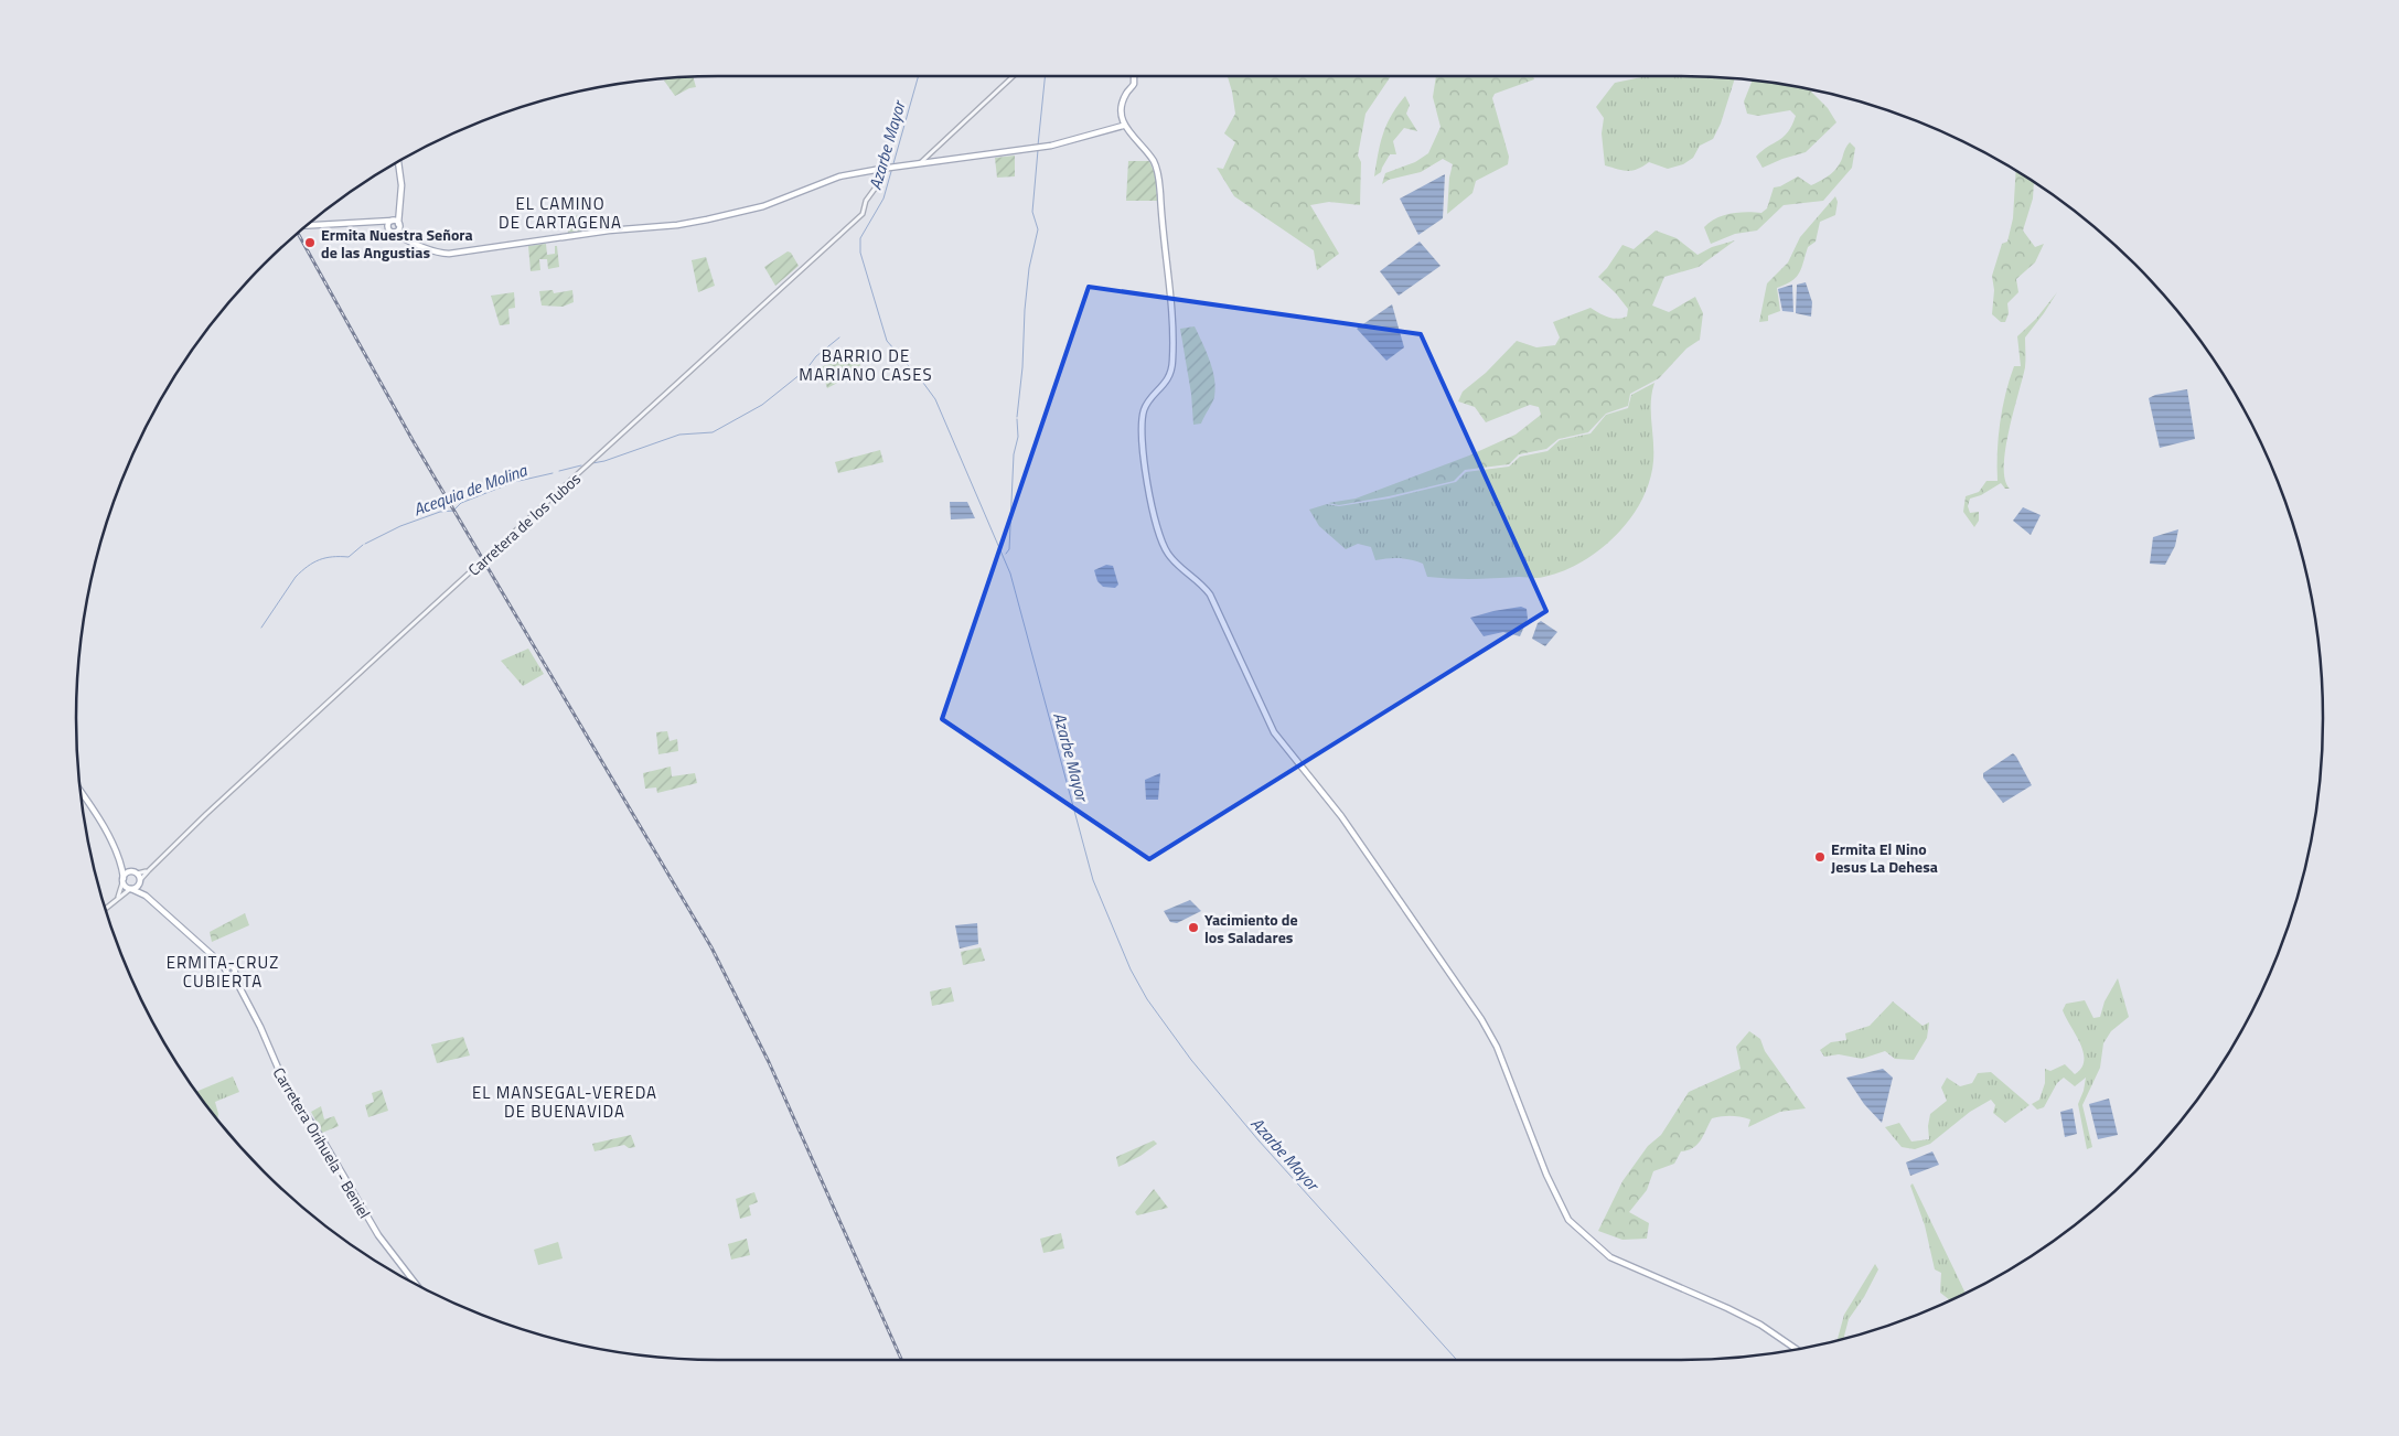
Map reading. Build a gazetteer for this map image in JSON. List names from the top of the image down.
{
  "streets": {
    "main road": ["Carretera Orihuela - Beniel"],
    "street": ["Carretera de los Tubos"]
  },
  "crossings": [
    ["Carretera de los Tubos", "Carretera Orihuela - Beniel"]
  ],
  "districts": [
    "EL CAMINO DE CARTAGENA",
    "BARRIO DE MARIANO CASES",
    "ERMITA-CRUZ CUBIERTA",
    "EL MANSEGAL-VEREDA DE BUENAVIDA"
  ],
  "water": ["Azarbe Mayor", "Acequia de Molina"],
  "places": ["Ermita Nuestra Señora de las Angustias", "Ermita El Nino Jesus La Dehesa", "Yacimiento de los Saladares"]
}
